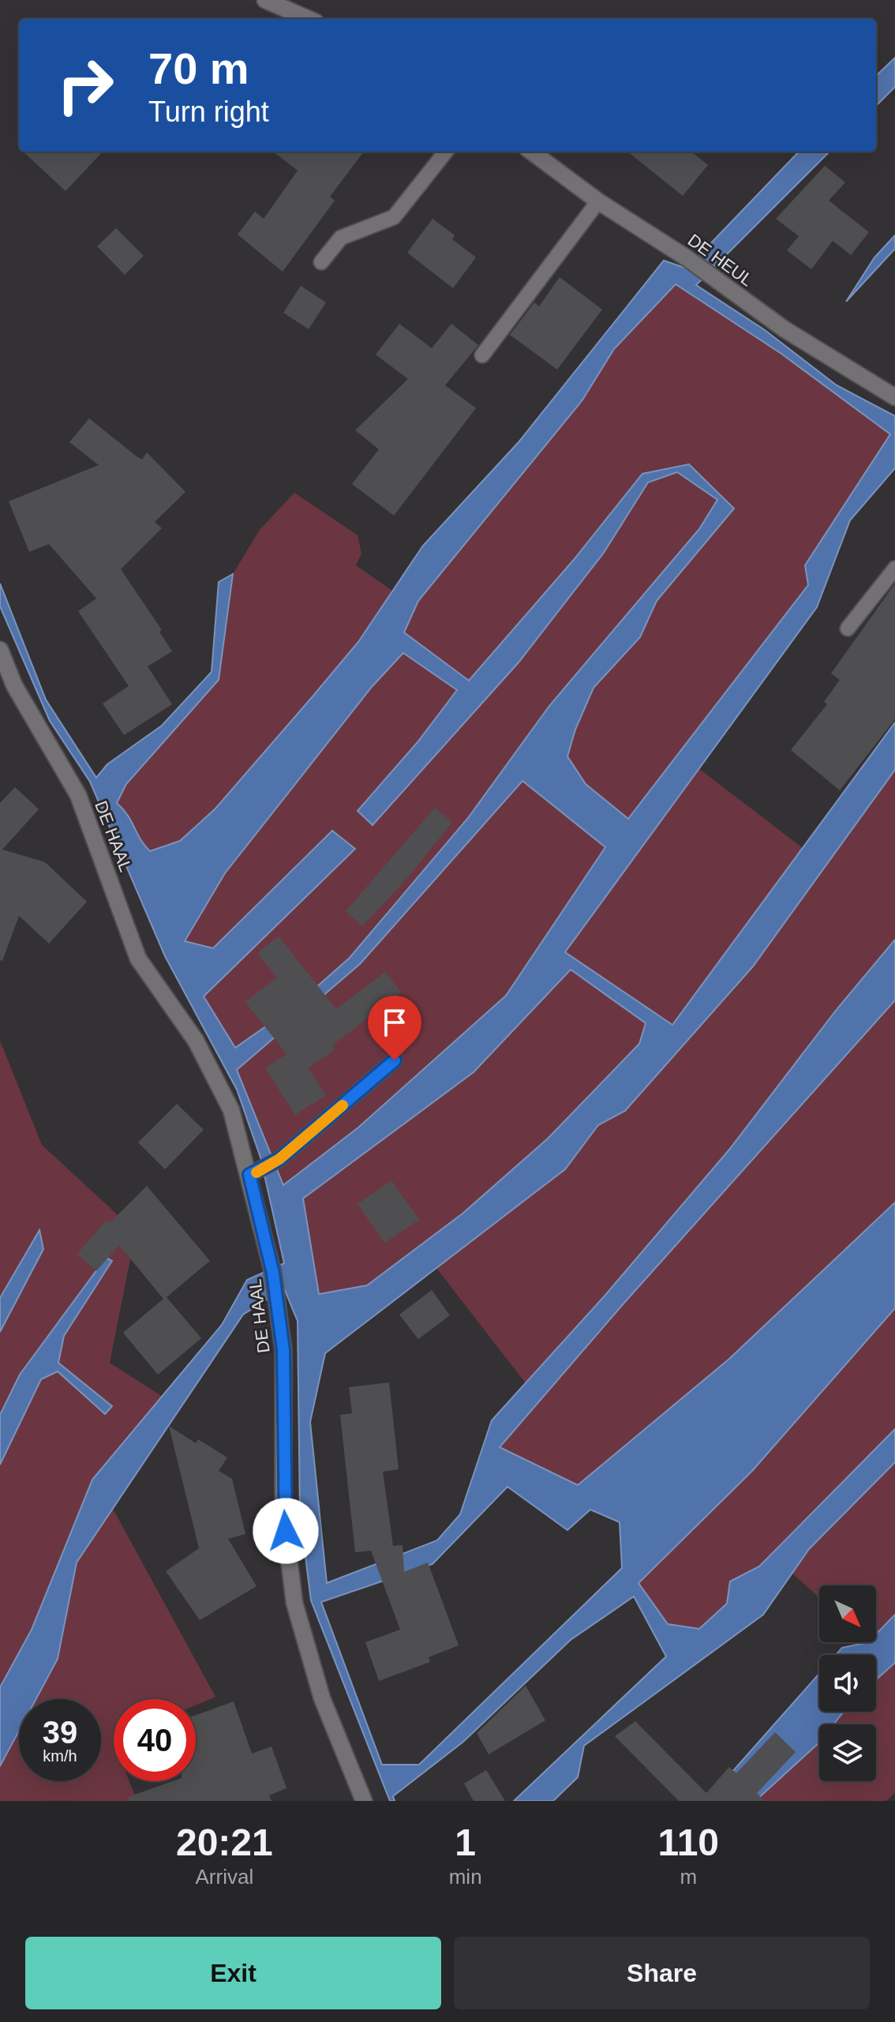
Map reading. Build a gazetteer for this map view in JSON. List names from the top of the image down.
{
  "streets": {
    "street": ["DE HEUL", "DE HAAL"]
  },
  "north": "bottom right",
  "page": {
    "turn": ["70 m", "Turn right"],
    "speed": "39 km/h",
    "limit": "40",
    "eta": [
      "20:21",
      "Arrival",
      "1",
      "min",
      "110",
      "m"
    ],
    "buttons": ["Exit", "Share"]
  }
}
